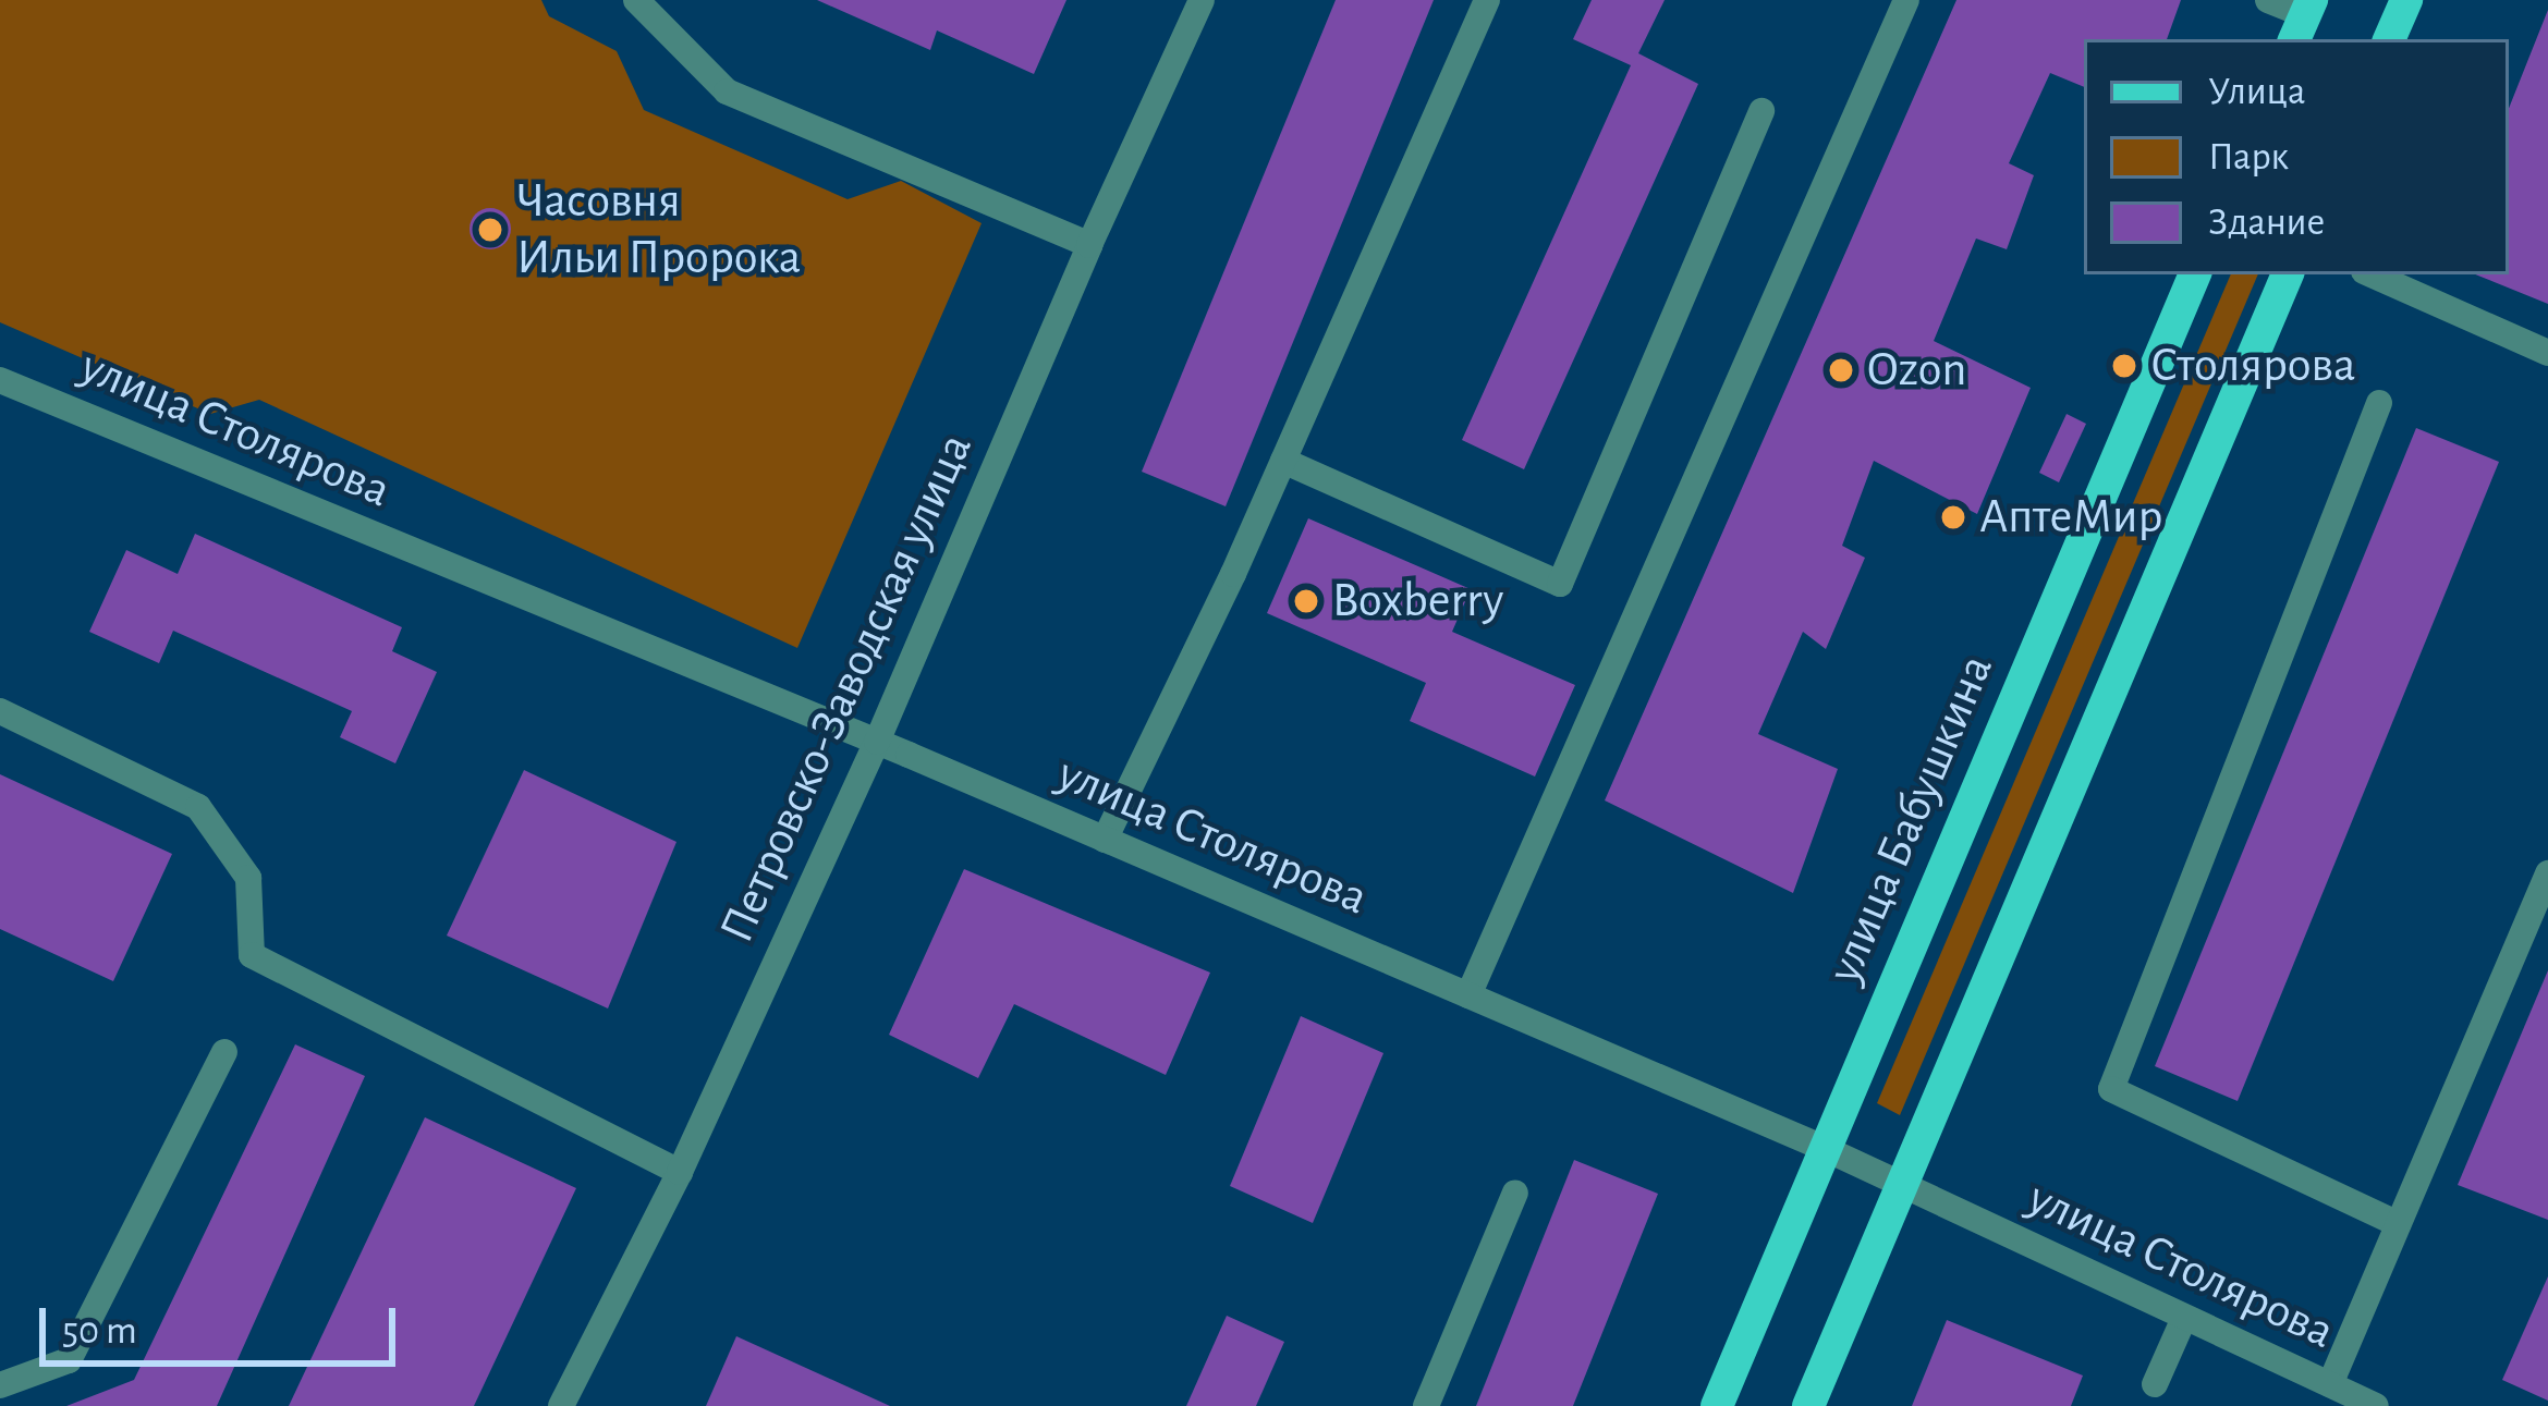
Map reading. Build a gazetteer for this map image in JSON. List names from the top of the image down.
{
  "streets": {
    "main road": ["улица Бабушкина"],
    "street": ["улица Столярова", "Петровско-Заводская улица"]
  },
  "crossings": [
    ["улица Столярова", "Петровско-Заводская улица"],
    ["улица Столярова", "улица Бабушкина"]
  ],
  "places": [
    "Часовня Ильи Пророка",
    "Столярова",
    "Ozon",
    "АптеМир",
    "Boxberry"
  ],
  "legend": ["Улица", "Парк", "Здание"],
  "scale_bar": "50 m"
}
